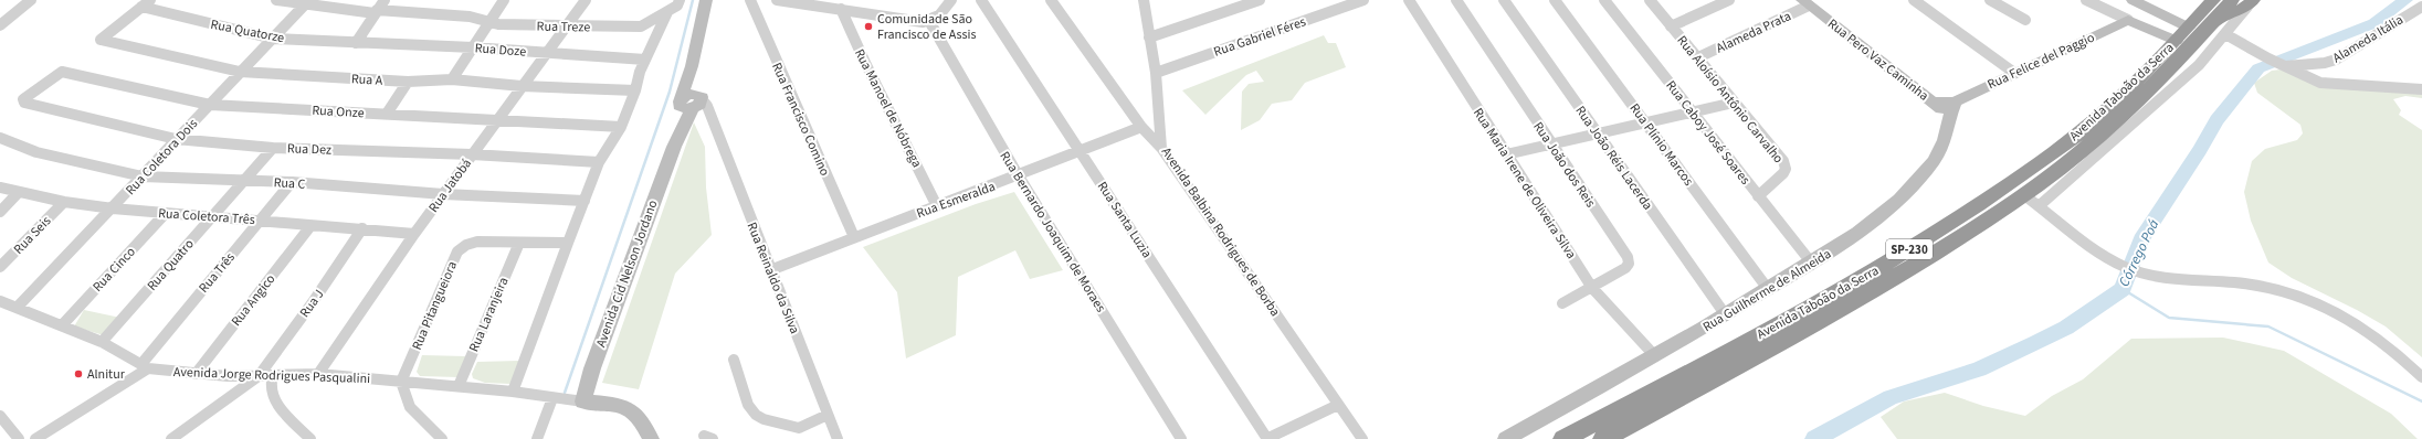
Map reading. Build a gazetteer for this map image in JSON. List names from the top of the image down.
{
  "streets": {
    "highway": ["Avenida Taboão da Serra", "SP-230"],
    "street": [
      "Rua Treze",
      "Rua Quatorze",
      "Alameda Prata",
      "Rua Gabriel Féres",
      "Alameda Itália",
      "Rua Doze",
      "Rua Pero Vaz Caminha",
      "Rua Felice del Paggio",
      "Rua A",
      "Rua Aloísio Antônio Carvalho",
      "Rua Manoel de Nóbrega",
      "Rua Onze",
      "Rua Francisco Comino",
      "Rua Caboy José Soares",
      "Rua Plínio Marcos",
      "Rua Dez",
      "Rua Coletora Dois",
      "Rua João Réis Lacerda",
      "Rua João dos Reis",
      "Rua C",
      "Rua Maria Irene de Oliveira Silva",
      "Rua Jatobá",
      "Rua Esmeralda",
      "Rua Coletora Três",
      "Rua Santa Luzia",
      "Rua Bernardo Joaquim de Moraes",
      "Avenida Balbina Rodrigues de Borba",
      "Rua Seis",
      "Rua Quatro",
      "Rua Cinco",
      "Rua Três",
      "Avenida Cid Nelson Jordano",
      "Rua Reinaldo da Silva",
      "Rua Guilherme de Almeida",
      "Rua Angico",
      "Rua J",
      "Rua Pitangueiora",
      "Rua Laranjeira",
      "Avenida Jorge Rodrigues Pasqualini"
    ]
  },
  "crossings": [
    ["Rua Treze", "Rua Coletora Dois"],
    ["Rua Treze", "Rua Jatobá"],
    ["Rua Quatorze", "Rua Doze"],
    ["Rua Quatorze", "Rua A"],
    ["Rua Quatorze", "Rua Coletora Dois"],
    ["Alameda Prata", "Rua Pero Vaz Caminha"],
    ["Alameda Prata", "Rua Aloísio Antônio Carvalho"],
    ["Rua Gabriel Féres", "Avenida Balbina Rodrigues de Borba"],
    ["Rua Doze", "Rua Jatobá"],
    ["Rua Felice del Paggio", "Rua Guilherme de Almeida"],
    ["Rua A", "Rua Coletora Dois"],
    ["Rua A", "Rua Jatobá"],
    ["Rua Aloísio Antônio Carvalho", "Rua Caboy José Soares"],
    ["Rua Manoel de Nóbrega", "Rua Esmeralda"],
    ["Rua Onze", "Rua Dez"],
    ["Rua Onze", "Rua Coletora Dois"],
    ["Rua Onze", "Rua Jatobá"],
    ["Rua Francisco Comino", "Rua Esmeralda"],
    ["Rua Caboy José Soares", "Rua Guilherme de Almeida"],
    ["Rua Plínio Marcos", "Rua Guilherme de Almeida"],
    ["Rua Dez", "Rua Coletora Dois"],
    ["Rua Dez", "Rua Jatobá"],
    ["Rua Dez", "Rua Quatro"],
    ["Rua Coletora Dois", "Rua C"],
    ["Rua Coletora Dois", "Rua Coletora Três"],
    ["Rua Coletora Dois", "Avenida Jorge Rodrigues Pasqualini"],
    ["Rua João Réis Lacerda", "Rua Guilherme de Almeida"],
    ["Rua João dos Reis", "Rua Maria Irene de Oliveira Silva"],
    ["Rua C", "Rua Jatobá"],
    ["Rua C", "Rua Quatro"],
    ["Rua C", "Rua Três"],
    ["Rua Maria Irene de Oliveira Silva", "Rua Guilherme de Almeida"],
    ["Rua Jatobá", "Rua Coletora Três"],
    ["Rua Jatobá", "Avenida Jorge Rodrigues Pasqualini"],
    ["Rua Esmeralda", "Rua Santa Luzia"],
    ["Rua Esmeralda", "Rua Bernardo Joaquim de Moraes"],
    ["Rua Esmeralda", "Rua Reinaldo da Silva"],
    ["Rua Coletora Três", "Rua Seis"],
    ["Rua Coletora Três", "Rua Quatro"],
    ["Rua Coletora Três", "Rua Cinco"],
    ["Rua Coletora Três", "Rua Três"],
    ["Rua Coletora Três", "Rua Angico"],
    ["Rua Coletora Três", "Rua J"],
    ["Rua Quatro", "Avenida Jorge Rodrigues Pasqualini"],
    ["Rua Cinco", "Avenida Jorge Rodrigues Pasqualini"],
    ["Rua Três", "Avenida Jorge Rodrigues Pasqualini"],
    ["Avenida Cid Nelson Jordano", "Rua Reinaldo da Silva"],
    ["Avenida Cid Nelson Jordano", "Avenida Jorge Rodrigues Pasqualini"],
    ["Rua Angico", "Avenida Jorge Rodrigues Pasqualini"],
    ["Rua J", "Avenida Jorge Rodrigues Pasqualini"],
    ["Rua Pitangueiora", "Rua Laranjeira"],
    ["Rua Pitangueiora", "Avenida Jorge Rodrigues Pasqualini"],
    ["Rua Laranjeira", "Avenida Jorge Rodrigues Pasqualini"]
  ],
  "water": ["Córrego Poá"],
  "places": ["Comunidade São Francisco de Assis", "Alnitur"]
}
